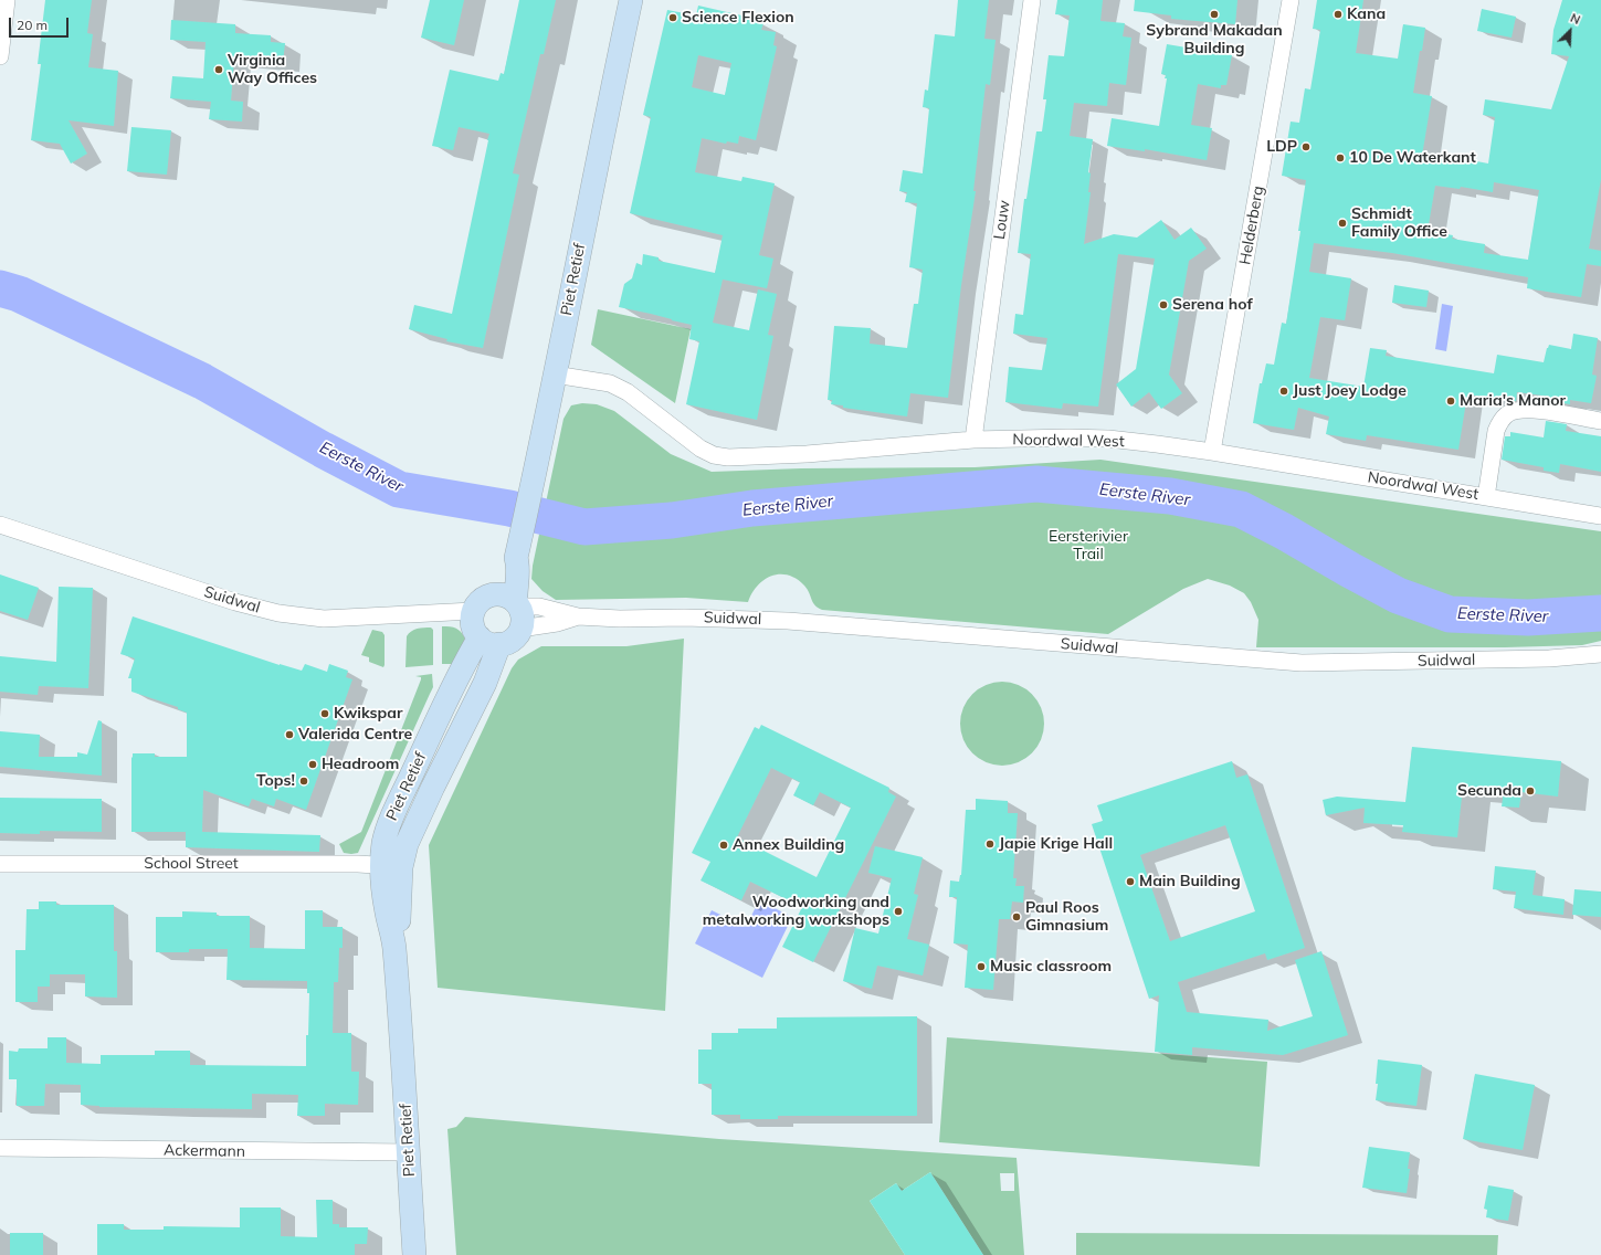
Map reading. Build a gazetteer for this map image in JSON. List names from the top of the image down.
{
  "streets": {
    "street": [
      "Louw",
      "Helderberg",
      "Piet Retief",
      "Noordwal West",
      "Suidwal",
      "School Street",
      "Ackermann"
    ]
  },
  "crossings": [
    ["Louw", "Noordwal West"],
    ["Helderberg", "Noordwal West"],
    ["Piet Retief", "Noordwal West"],
    ["Piet Retief", "Suidwal"],
    ["Piet Retief", "School Street"],
    ["Piet Retief", "Ackermann"]
  ],
  "water": ["Eerste River"],
  "parks": ["Eersterivier Trail"],
  "places": [
    "Sybrand Makadan Building",
    "Kana",
    "Science Flexion",
    "Virginia Way Offices",
    "LDP",
    "10 De Waterkant",
    "Schmidt Family Office",
    "Serena hof",
    "Just Joey Lodge",
    "Maria's Manor",
    "Kwikspar",
    "Valerida Centre",
    "Headroom",
    "Tops!",
    "Secunda",
    "Japie Krige Hall",
    "Annex Building",
    "Main Building",
    "Woodworking and metalworking workshops",
    "Paul Roos Gimnasium",
    "Music classroom"
  ],
  "scale_bar": "20 m",
  "north": "top right"
}
